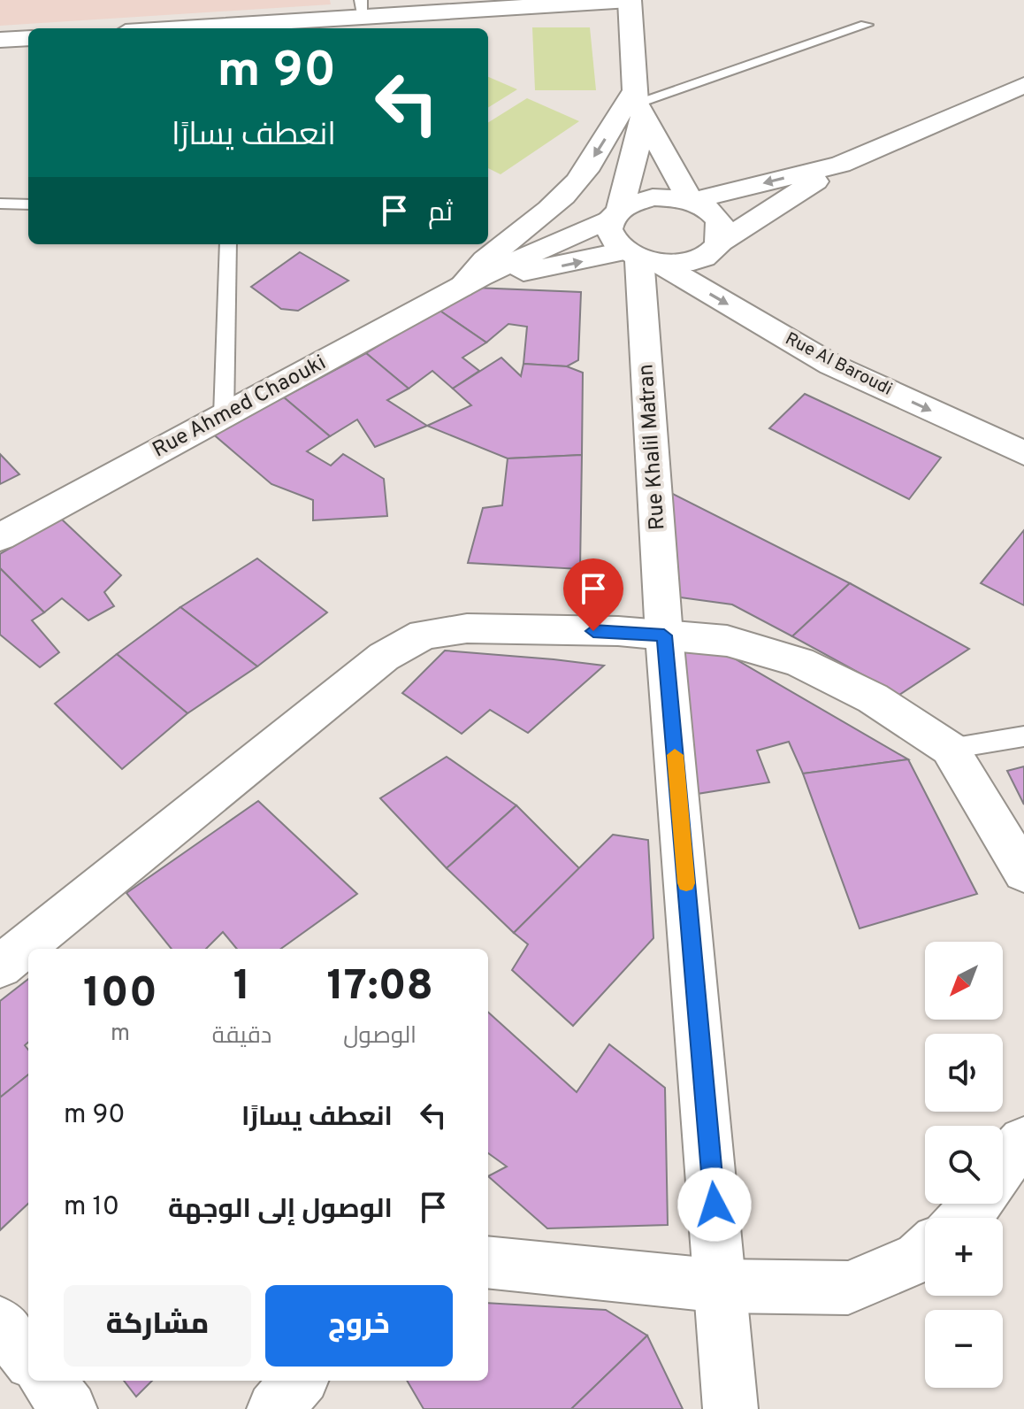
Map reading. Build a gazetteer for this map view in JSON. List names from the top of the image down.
{
  "streets": {
    "street": ["Rue Al Baroudi", "Rue Ahmed Chaouki", "Rue Khalil Matran"]
  },
  "crossings": [
    ["Rue Al Baroudi", "Rue Ahmed Chaouki"],
    ["Rue Al Baroudi", "Rue Khalil Matran"],
    ["Rue Ahmed Chaouki", "Rue Khalil Matran"]
  ],
  "north": "bottom left",
  "page": {
    "turn": ["90 m", "انعطف يسارًا"],
    "then": "ثم",
    "map_buttons": ["+", "−"],
    "eta": [
      "17:08",
      "الوصول",
      "1",
      "دقيقة",
      "100",
      "m"
    ],
    "list": [
      {
        "name": "انعطف يسارًا",
        "value": "90 m"
      },
      {
        "name": "الوصول إلى الوجهة",
        "value": "10 m"
      }
    ],
    "buttons": ["خروج", "مشاركة"]
  }
}
